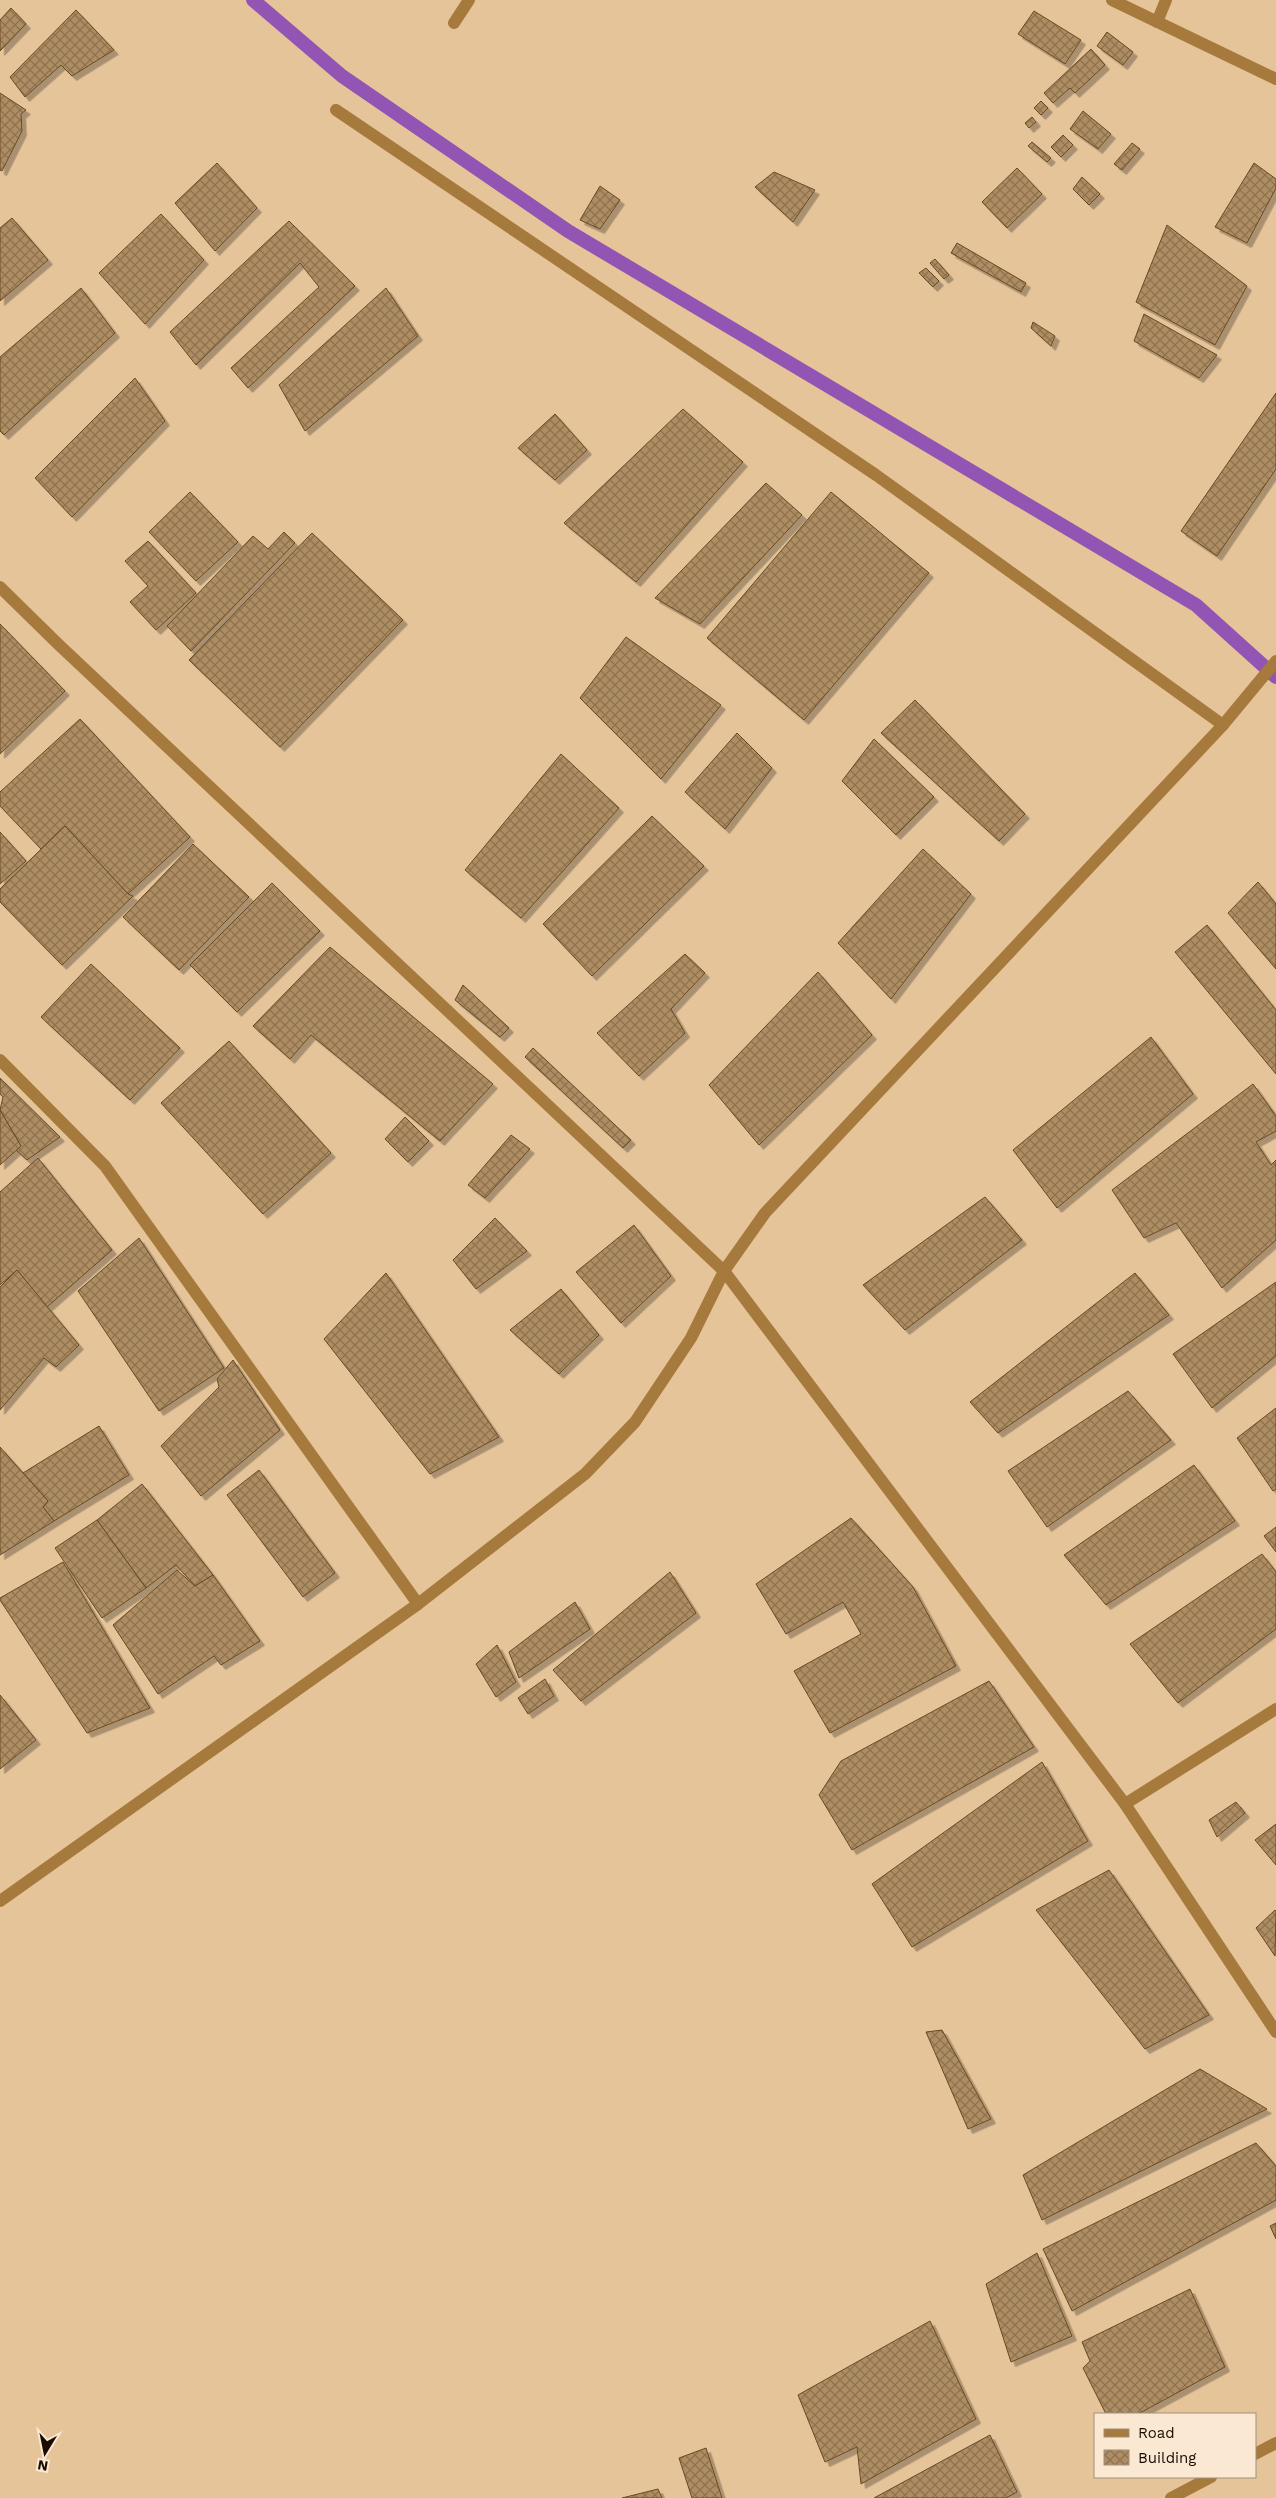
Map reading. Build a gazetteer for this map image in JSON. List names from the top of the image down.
{
  "legend": ["Road", "Building"],
  "north": "bottom"
}
